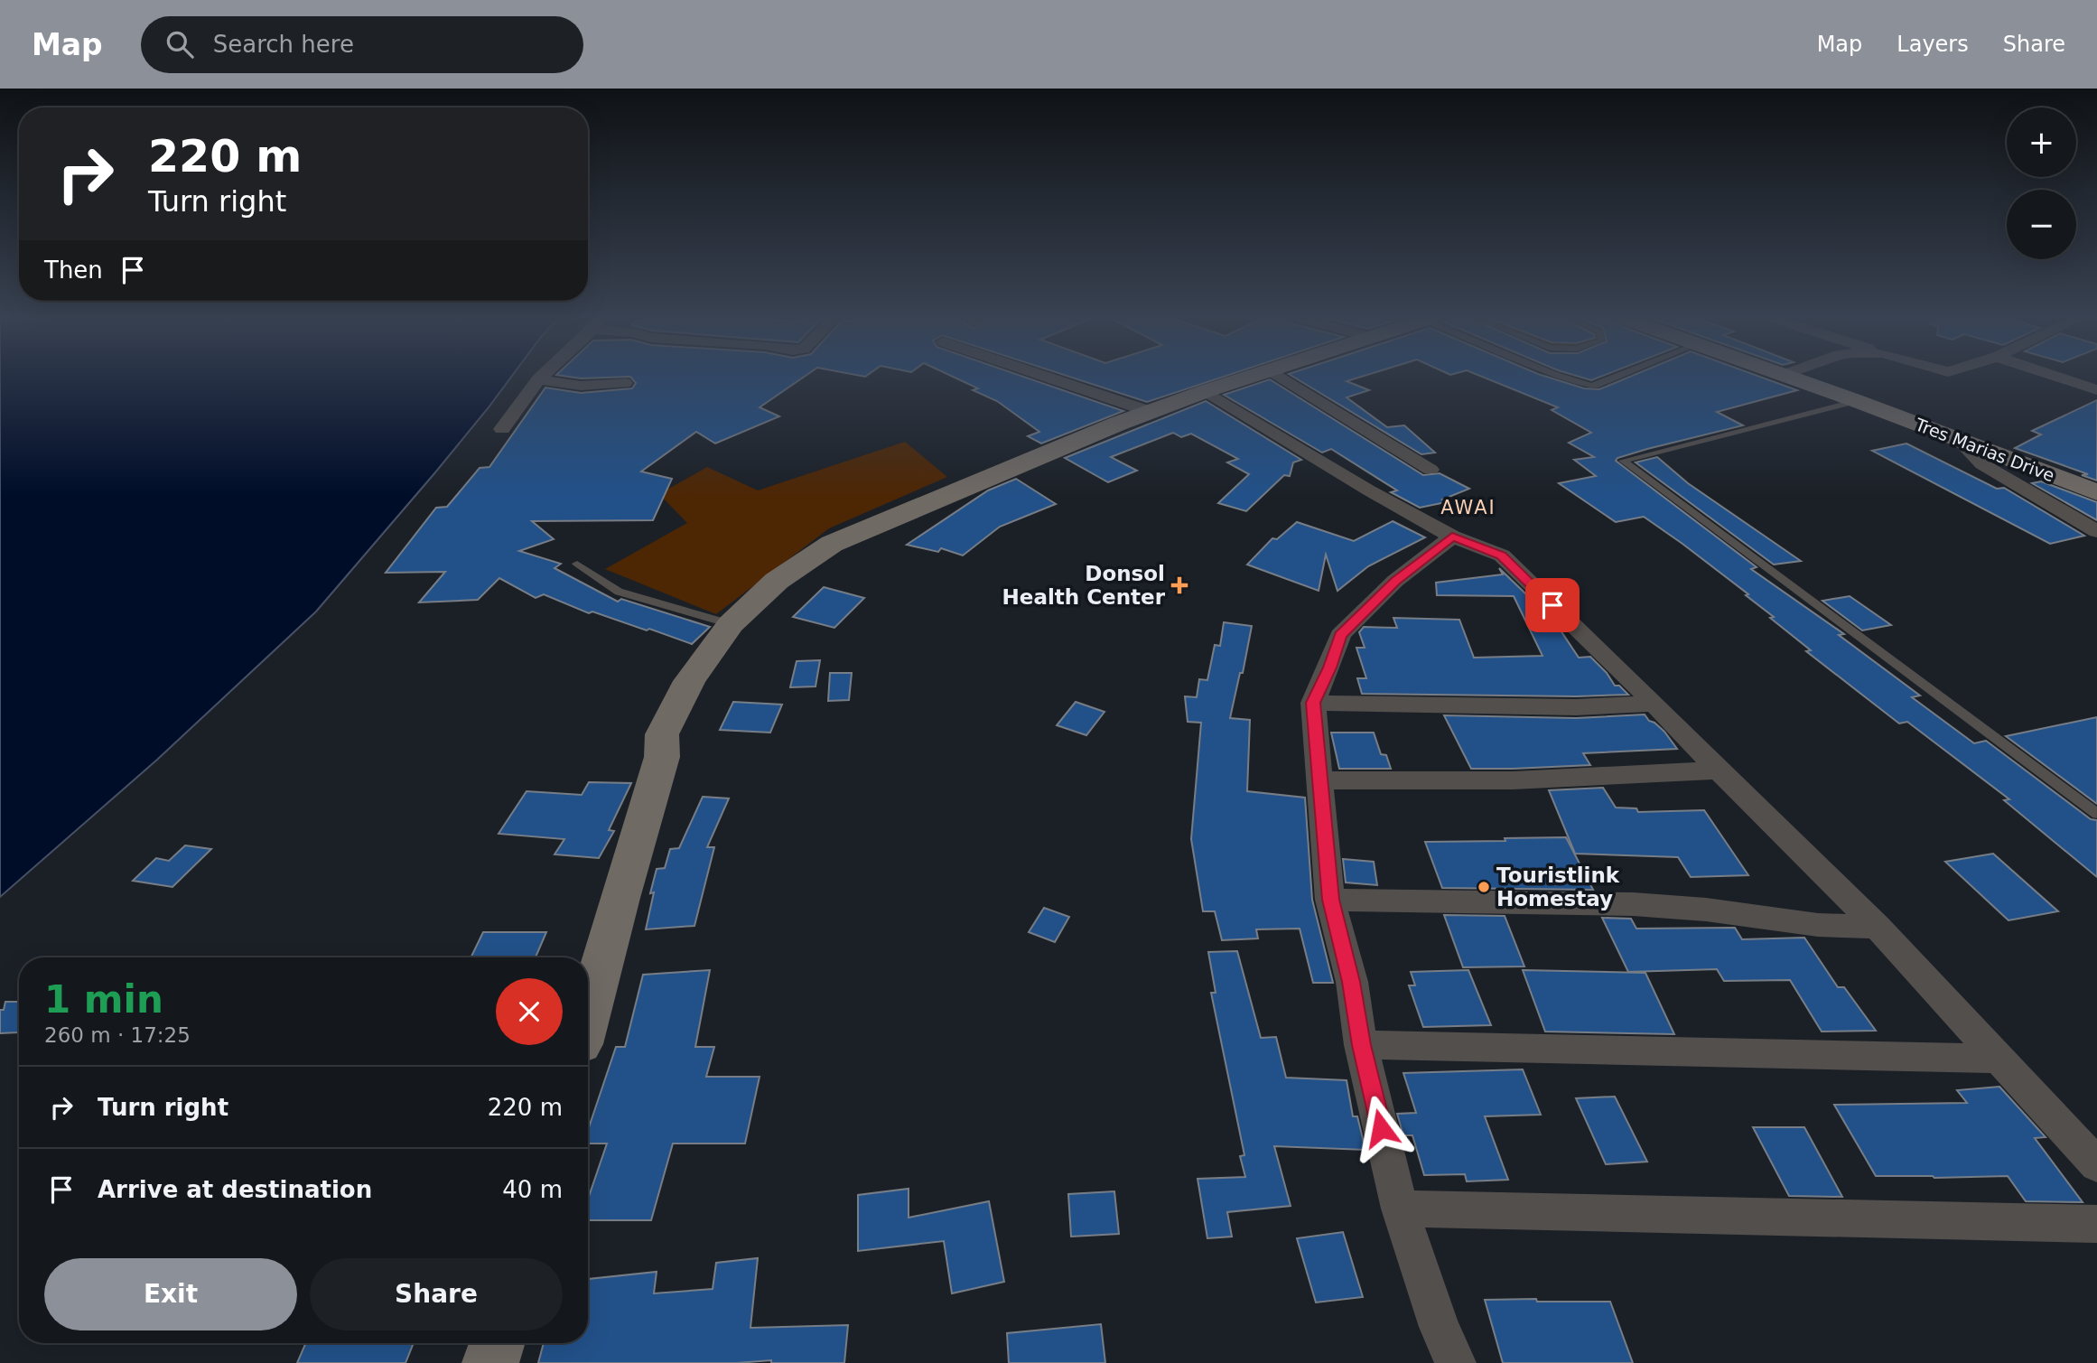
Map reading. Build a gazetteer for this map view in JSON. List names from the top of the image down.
{
  "streets": {
    "main road": ["Tres Marias Drive"]
  },
  "districts": ["AWAI"],
  "places": {
    "health": ["Donsol Health Center"],
    "other": ["Touristlink Homestay"]
  },
  "page": {
    "header": "Map",
    "search": "Search here",
    "nav": ["Map", "Layers", "Share"],
    "map_buttons": ["+", "−"],
    "turn": ["220 m", "Turn right"],
    "then": "Then",
    "heading": ["1 min", "260 m · 17:25"],
    "list": [
      {
        "name": "Turn right",
        "value": "220 m"
      },
      {
        "name": "Arrive at destination",
        "value": "40 m"
      }
    ],
    "buttons": ["Exit", "Share"]
  }
}
